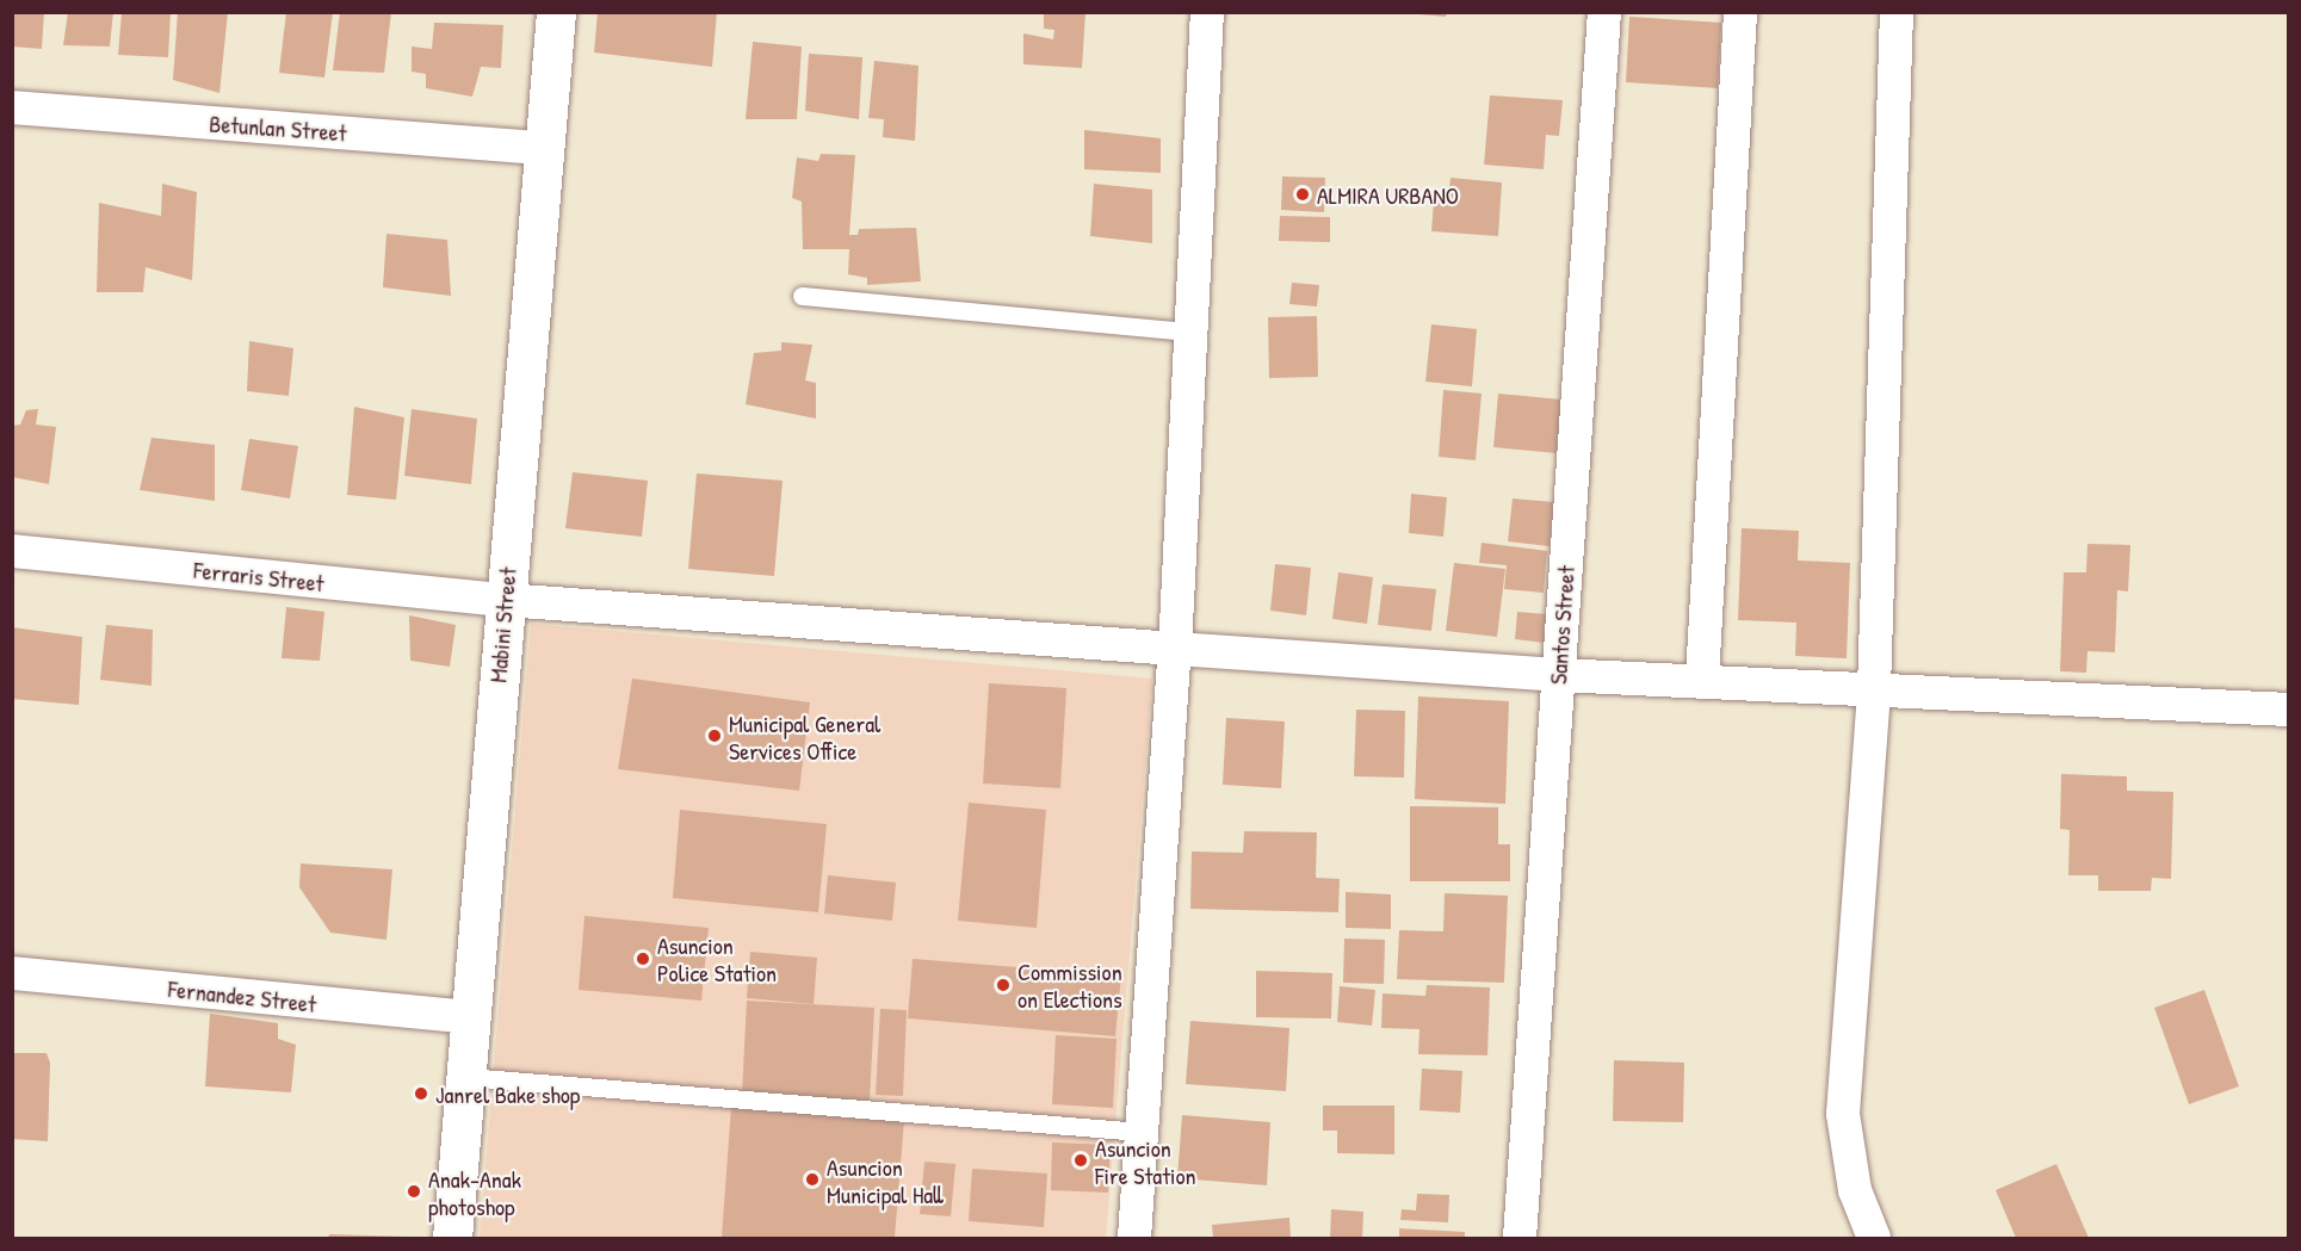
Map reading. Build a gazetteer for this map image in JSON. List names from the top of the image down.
{
  "streets": {
    "street": [
      "Betunlan Street",
      "Ferraris Street",
      "Mabini Street",
      "Santos Street",
      "Fernandez Street"
    ]
  },
  "crossings": [
    ["Betunlan Street", "Mabini Street"],
    ["Ferraris Street", "Mabini Street"],
    ["Ferraris Street", "Santos Street"],
    ["Mabini Street", "Fernandez Street"]
  ],
  "places": [
    "ALMIRA URBANO",
    "Municipal General Services Office",
    "Asuncion Police Station",
    "Commission on Elections",
    "Janrel Bake shop",
    "Asuncion Fire Station",
    "Asuncion Municipal Hall",
    "Anak-Anak photoshop"
  ]
}
